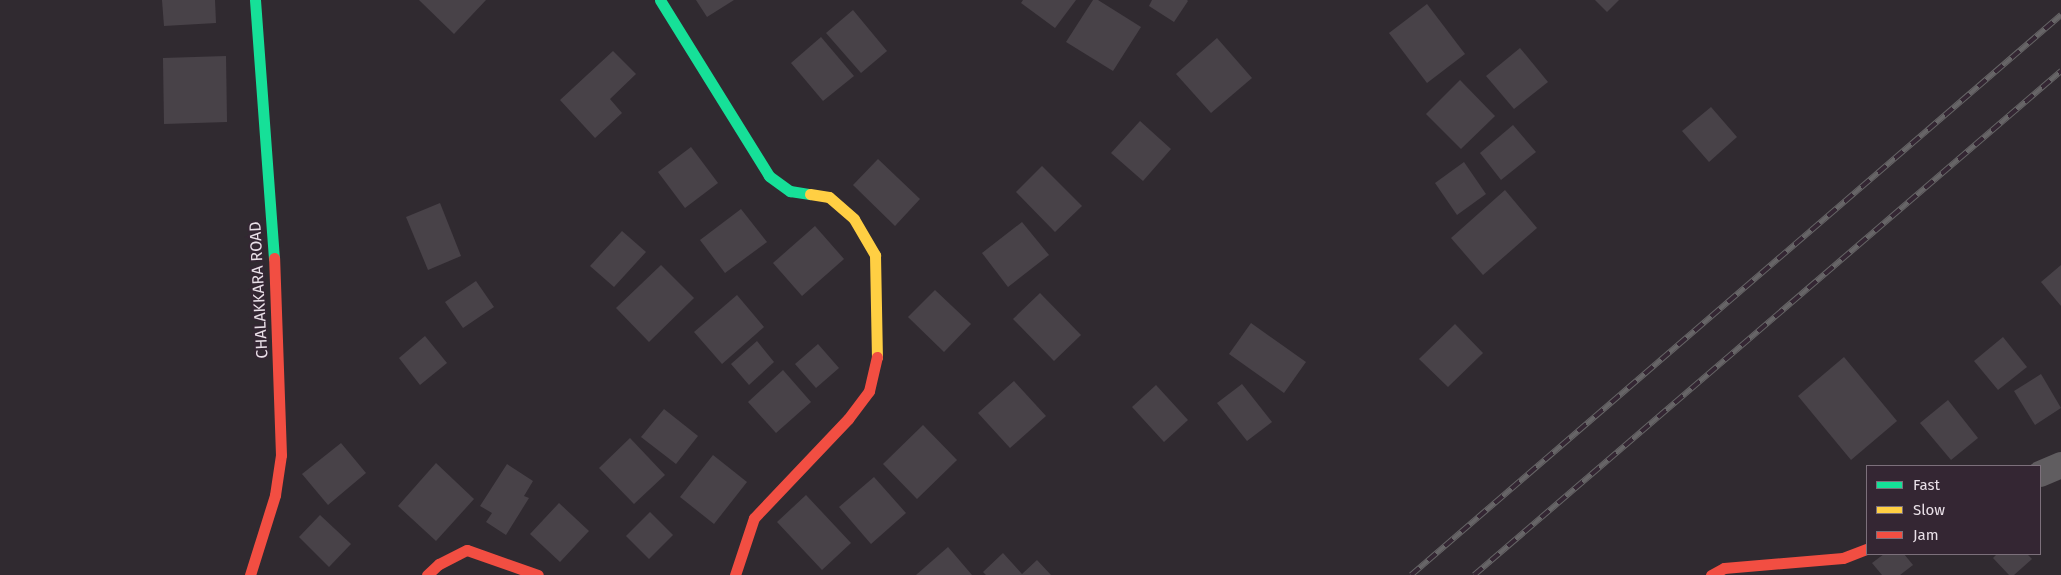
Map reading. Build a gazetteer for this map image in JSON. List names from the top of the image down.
{
  "streets": {
    "street": ["CHALAKKARA ROAD"]
  },
  "legend": ["Fast", "Slow", "Jam"]
}
